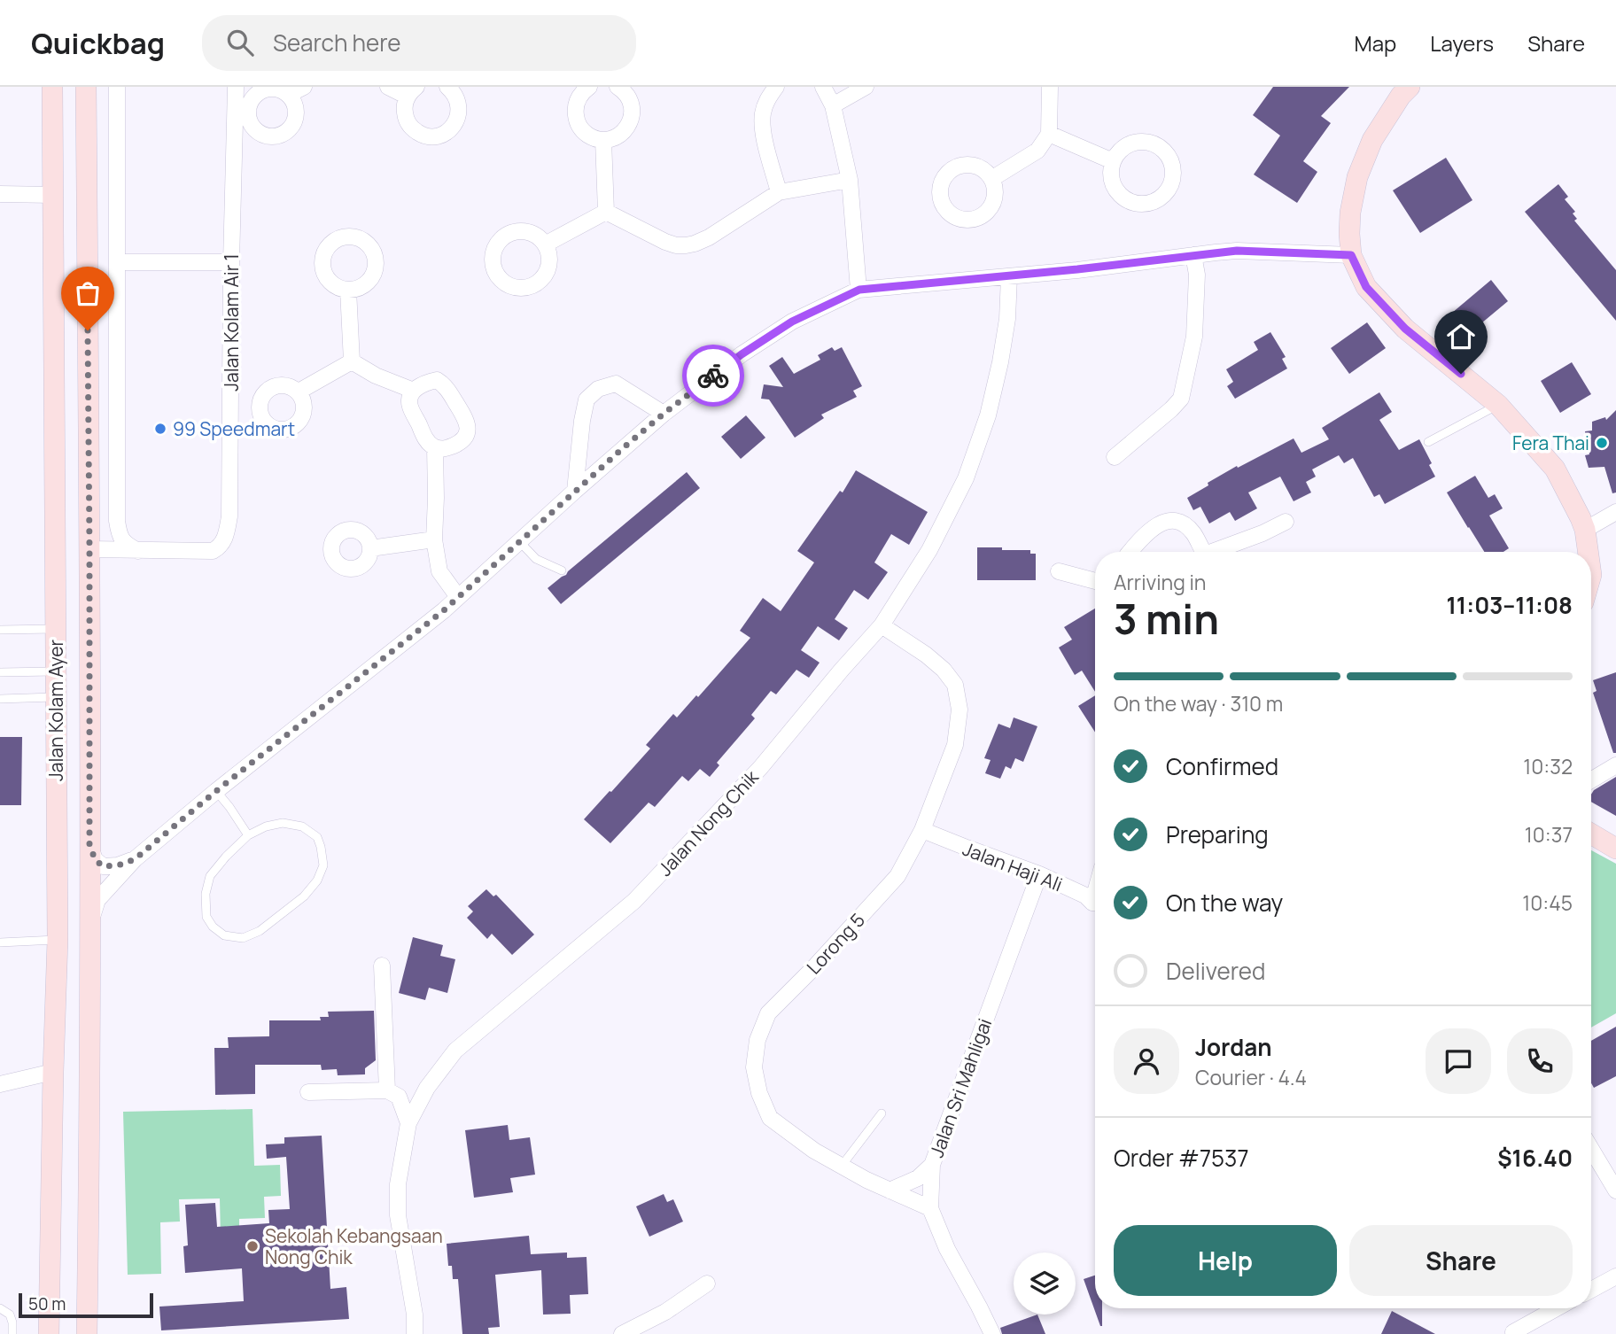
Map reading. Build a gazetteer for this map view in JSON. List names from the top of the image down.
{
  "streets": {
    "main road": ["Jalan Kolam Ayer"],
    "street": [
      "Jalan Kolam Air 1",
      "Jalan Nong Chik",
      "Jalan Haji Ali",
      "Lorong 5",
      "Jalan Sri Mahligai"
    ]
  },
  "crossings": [
    ["Jalan Kolam Air 1", "Jalan Kolam Ayer"],
    ["Jalan Nong Chik", "Lorong 5"],
    ["Jalan Haji Ali", "Lorong 5"],
    ["Jalan Haji Ali", "Jalan Sri Mahligai"],
    ["Lorong 5", "Jalan Sri Mahligai"]
  ],
  "places": ["99 Speedmart", "Fera Thai", "Sekolah Kebangsaan Nong Chik"],
  "scale_bar": "50 m",
  "page": {
    "header": "Quickbag",
    "search": "Search here",
    "nav": ["Map", "Layers", "Share"],
    "heading": ["3 min", "Arriving in", "11:03–11:08"],
    "panel": [
      "Jordan",
      "Courier · 4.4",
      "Order #7537",
      "$16.40"
    ],
    "bar": "On the way · 310 m",
    "list": [
      ["Confirmed", "10:32"],
      ["Preparing", "10:37"],
      ["On the way", "10:45"],
      "Delivered"
    ],
    "buttons": ["Help", "Share"],
    "scale": "50 m"
  }
}
